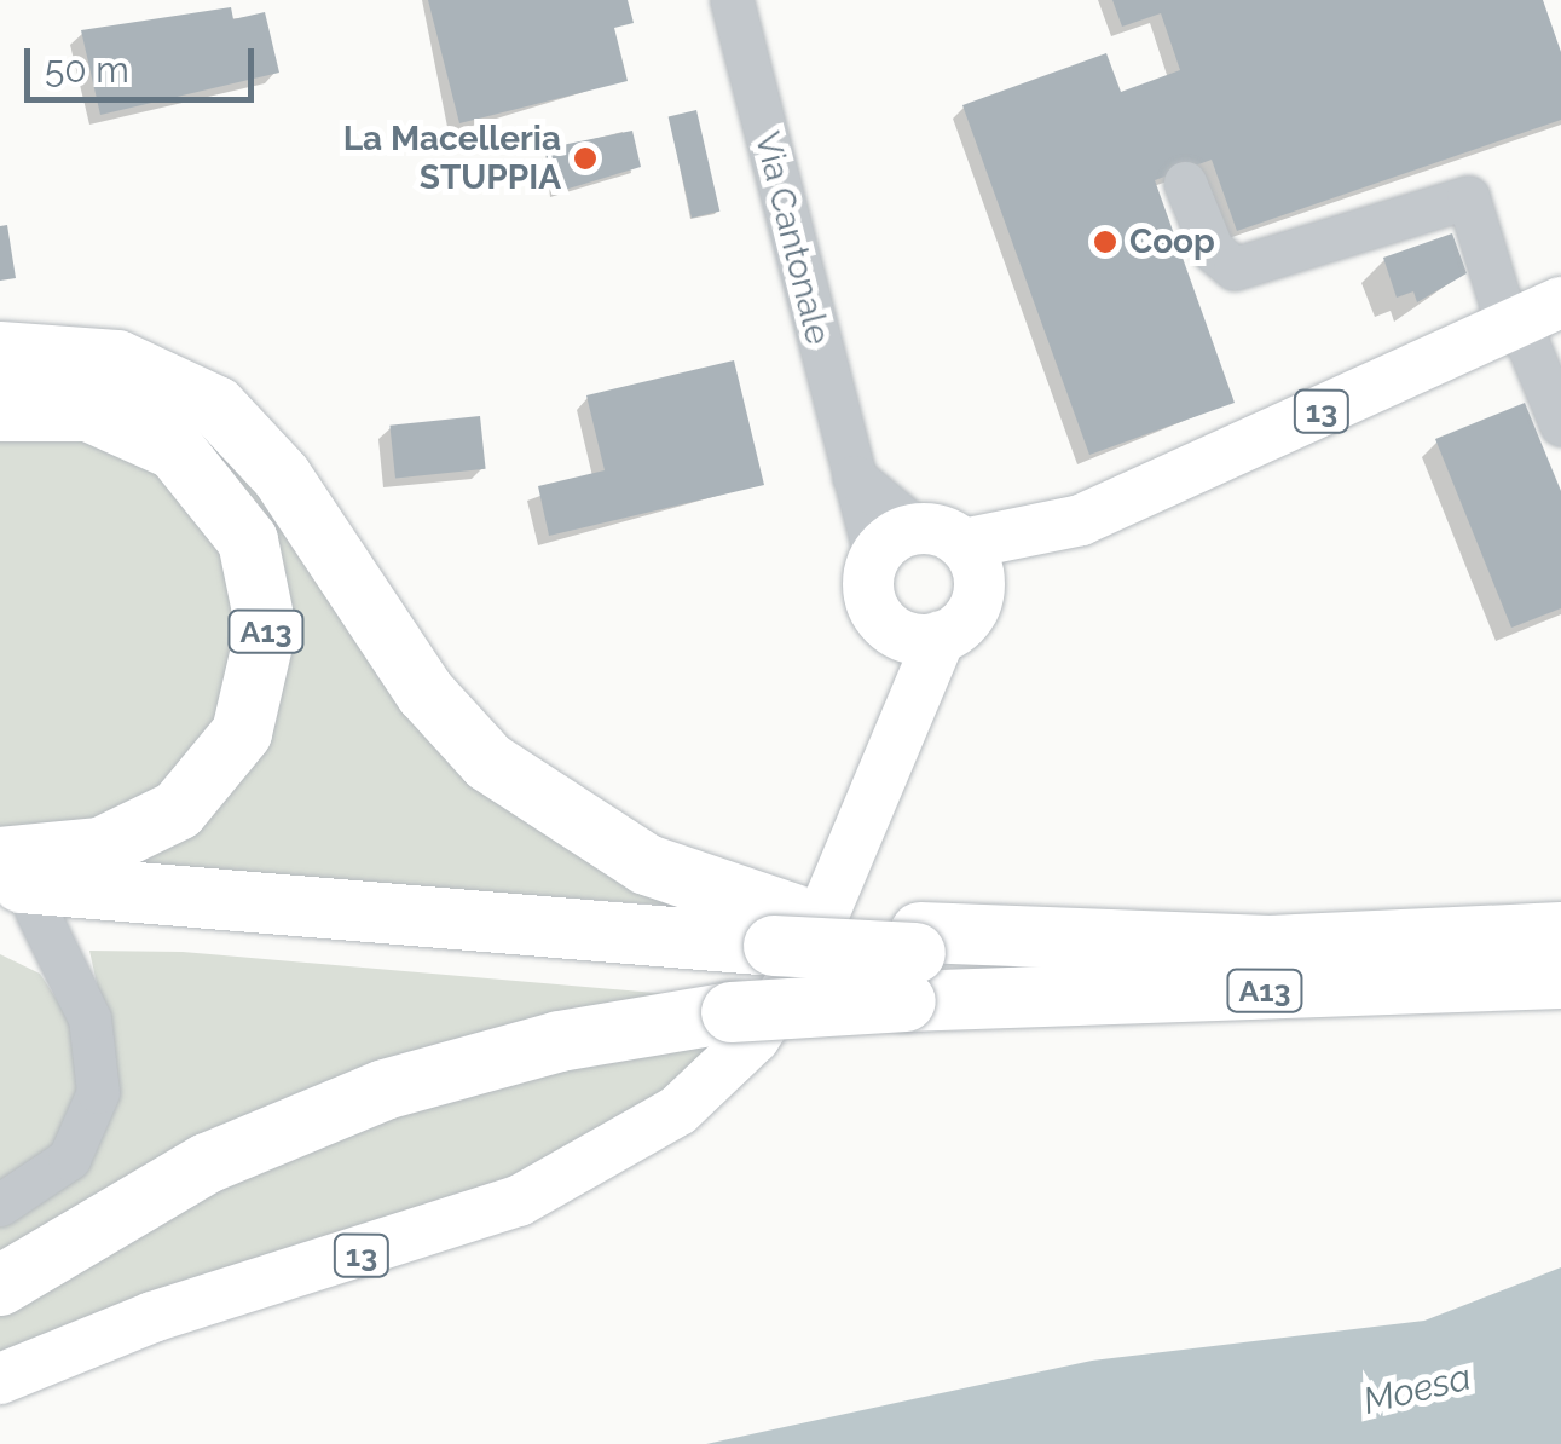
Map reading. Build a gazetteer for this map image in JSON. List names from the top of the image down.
{
  "streets": {
    "highway": ["A13"],
    "main road": ["13"],
    "street": ["Via Cantonale"]
  },
  "crossings": [
    ["Via Cantonale", "13"]
  ],
  "water": ["Moesa"],
  "places": ["La Macelleria STUPPIA", "Coop"],
  "scale_bar": "50 m"
}
